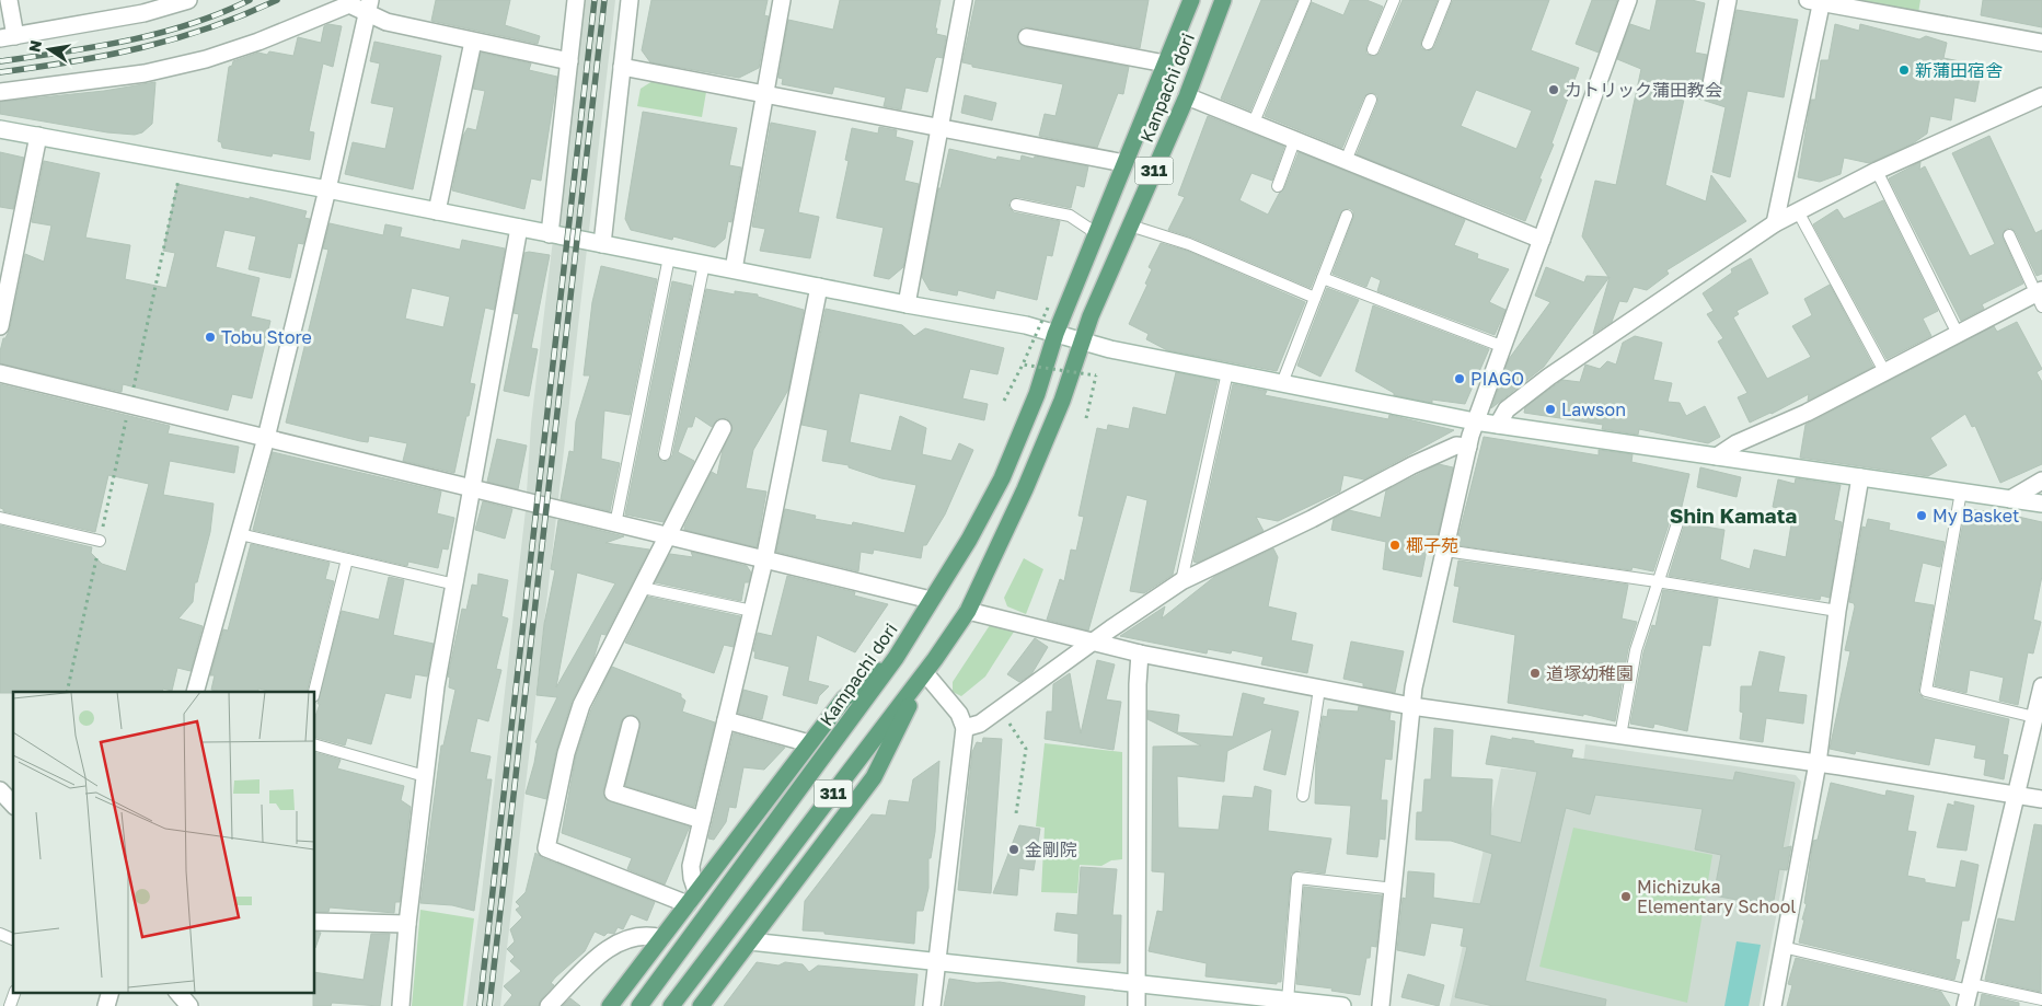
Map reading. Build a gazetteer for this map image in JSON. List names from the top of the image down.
{
  "streets": {
    "main road": ["Kanpachi dori", "311", "Kampachi dori"]
  },
  "crossings": [
    ["Kanpachi dori", "311"],
    ["Kanpachi dori", "Kampachi dori"]
  ],
  "districts": ["Shin Kamata"],
  "places": [
    "新蒲田宿舎",
    "カトリック蒲田教会",
    "Tobu Store",
    "PIAGO",
    "Lawson",
    "My Basket",
    "椰子苑",
    "道塚幼稚園",
    "金剛院",
    "Michizuka Elementary School"
  ],
  "north": "left"
}
